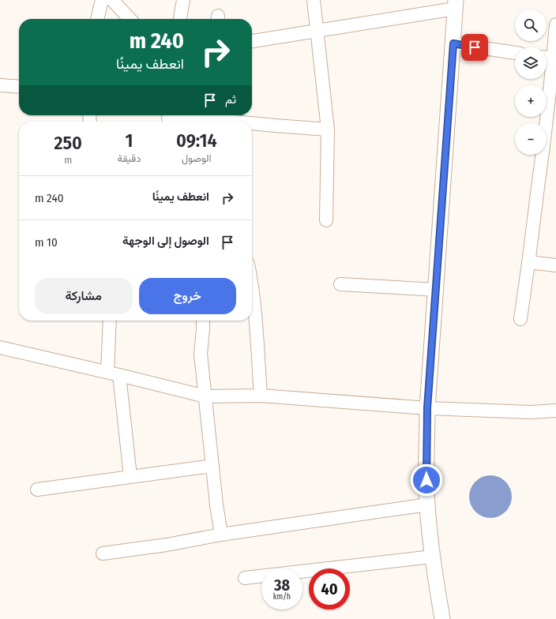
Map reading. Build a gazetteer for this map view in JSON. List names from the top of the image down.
{
  "page": {
    "map_buttons": ["+", "−"],
    "turn": ["240 m", "انعطف يمينًا"],
    "then": "ثم",
    "eta": [
      "09:14",
      "الوصول",
      "1",
      "دقيقة",
      "250",
      "m"
    ],
    "list": [
      {
        "name": "انعطف يمينًا",
        "value": "240 m"
      },
      {
        "name": "الوصول إلى الوجهة",
        "value": "10 m"
      }
    ],
    "buttons": ["خروج", "مشاركة"],
    "speed": "38 km/h",
    "limit": "40"
  }
}
